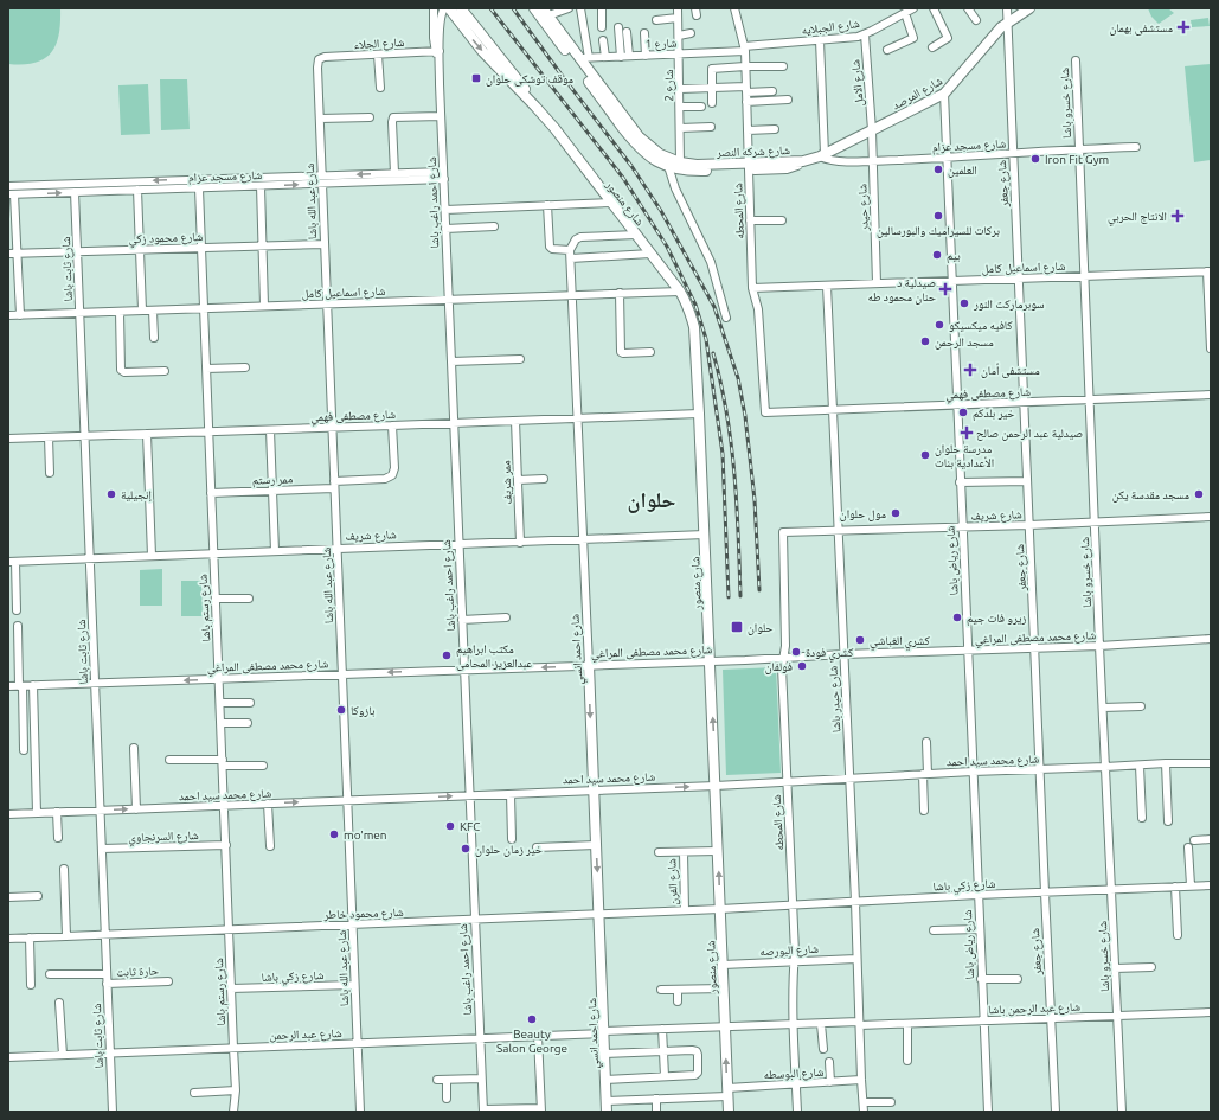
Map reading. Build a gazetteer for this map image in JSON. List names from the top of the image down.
{
  "streets": {
    "street": [
      "شارع الجبلايه",
      "شارع الجلاء",
      "شارع 1",
      "شارع الامل",
      "شارع 2",
      "شارع المرصد",
      "شارع خسرو باشا",
      "شارع مسجد عزام",
      "شارع شركه النصر",
      "شارع جعفر",
      "شارع عبد الله باشا",
      "شارع احمد راغب باشا",
      "شارع منصور",
      "شارع حيدر",
      "شارع المحطه",
      "شارع محمود زكي",
      "شارع اسماعيل كامل",
      "شارع ثابت باشا",
      "شارع مصطفى فهمي",
      "ممر رستم",
      "ممر شريف",
      "شارع شريف",
      "شارع رياض باشا",
      "شارع رستم باشا",
      "شارع محمد مصطفى المراغي",
      "شارع احمد انسي",
      "شارع حيدر باشا",
      "شارع محمد سيد احمد",
      "شارع السرنجاوي",
      "شارع الفرن",
      "شارع زكي باشا",
      "شارع محمود خاطر",
      "شارع البورصه",
      "حارة ثابت",
      "شارع عبد الرحمن باشا",
      "شارع عبد الرحمن",
      "شارع البوسطه"
    ]
  },
  "crossings": [
    ["شارع الجبلايه", "شارع 1"],
    ["شارع الجبلايه", "شارع الامل"],
    ["شارع الجبلايه", "شارع المحطه"],
    ["شارع الجلاء", "شارع عبد الله باشا"],
    ["شارع الجلاء", "شارع احمد راغب باشا"],
    ["شارع 1", "شارع 2"],
    ["شارع 1", "شارع شركه النصر"],
    ["شارع 1", "شارع المحطه"],
    ["شارع الامل", "شارع المرصد"],
    ["شارع الامل", "شارع حيدر"],
    ["شارع 2", "شارع شركه النصر"],
    ["شارع المرصد", "شارع مسجد عزام"],
    ["شارع المرصد", "شارع جعفر"],
    ["شارع المرصد", "شارع حيدر"],
    ["شارع المرصد", "شارع رياض باشا"],
    ["شارع خسرو باشا", "شارع مسجد عزام"],
    ["شارع خسرو باشا", "شارع اسماعيل كامل"],
    ["شارع خسرو باشا", "شارع مصطفى فهمي"],
    ["شارع خسرو باشا", "شارع شريف"],
    ["شارع خسرو باشا", "شارع محمد مصطفى المراغي"],
    ["شارع خسرو باشا", "شارع محمد سيد احمد"],
    ["شارع خسرو باشا", "شارع زكي باشا"],
    ["شارع خسرو باشا", "شارع عبد الرحمن باشا"],
    ["شارع مسجد عزام", "شارع شركه النصر"],
    ["شارع مسجد عزام", "شارع جعفر"],
    ["شارع مسجد عزام", "شارع عبد الله باشا"],
    ["شارع مسجد عزام", "شارع احمد راغب باشا"],
    ["شارع مسجد عزام", "شارع حيدر"],
    ["شارع مسجد عزام", "شارع ثابت باشا"],
    ["شارع مسجد عزام", "شارع رياض باشا"],
    ["شارع مسجد عزام", "شارع رستم باشا"],
    ["شارع شركه النصر", "شارع المحطه"],
    ["شارع جعفر", "شارع اسماعيل كامل"],
    ["شارع جعفر", "شارع مصطفى فهمي"],
    ["شارع جعفر", "شارع شريف"],
    ["شارع جعفر", "شارع محمد مصطفى المراغي"],
    ["شارع جعفر", "شارع محمد سيد احمد"],
    ["شارع جعفر", "شارع زكي باشا"],
    ["شارع جعفر", "شارع عبد الرحمن باشا"],
    ["شارع عبد الله باشا", "شارع محمود زكي"],
    ["شارع عبد الله باشا", "شارع اسماعيل كامل"],
    ["شارع عبد الله باشا", "شارع مصطفى فهمي"],
    ["شارع عبد الله باشا", "ممر رستم"],
    ["شارع عبد الله باشا", "شارع شريف"],
    ["شارع عبد الله باشا", "شارع محمد مصطفى المراغي"],
    ["شارع عبد الله باشا", "شارع محمد سيد احمد"],
    ["شارع عبد الله باشا", "شارع زكي باشا"],
    ["شارع عبد الله باشا", "شارع محمود خاطر"],
    ["شارع عبد الله باشا", "شارع عبد الرحمن"],
    ["شارع احمد راغب باشا", "شارع اسماعيل كامل"],
    ["شارع احمد راغب باشا", "شارع مصطفى فهمي"],
    ["شارع احمد راغب باشا", "شارع شريف"],
    ["شارع احمد راغب باشا", "شارع محمد مصطفى المراغي"],
    ["شارع احمد راغب باشا", "شارع محمد سيد احمد"],
    ["شارع احمد راغب باشا", "شارع محمود خاطر"],
    ["شارع احمد راغب باشا", "شارع عبد الرحمن"],
    ["شارع منصور", "شارع اسماعيل كامل"],
    ["شارع منصور", "شارع مصطفى فهمي"],
    ["شارع منصور", "شارع شريف"],
    ["شارع منصور", "شارع محمد مصطفى المراغي"],
    ["شارع منصور", "شارع محمد سيد احمد"],
    ["شارع منصور", "شارع الفرن"],
    ["شارع منصور", "شارع زكي باشا"],
    ["شارع منصور", "شارع محمود خاطر"],
    ["شارع منصور", "شارع البورصه"],
    ["شارع منصور", "شارع عبد الرحمن باشا"],
    ["شارع منصور", "شارع عبد الرحمن"],
    ["شارع منصور", "شارع البوسطه"],
    ["شارع حيدر", "شارع اسماعيل كامل"],
    ["شارع المحطه", "شارع اسماعيل كامل"],
    ["شارع المحطه", "شارع مصطفى فهمي"],
    ["شارع المحطه", "شارع شريف"],
    ["شارع المحطه", "شارع محمد مصطفى المراغي"],
    ["شارع المحطه", "شارع محمد سيد احمد"],
    ["شارع المحطه", "شارع زكي باشا"],
    ["شارع المحطه", "شارع البورصه"],
    ["شارع المحطه", "شارع عبد الرحمن باشا"],
    ["شارع المحطه", "شارع البوسطه"],
    ["شارع محمود زكي", "شارع ثابت باشا"],
    ["شارع محمود زكي", "شارع رستم باشا"],
    ["شارع اسماعيل كامل", "شارع ثابت باشا"],
    ["شارع اسماعيل كامل", "شارع رياض باشا"],
    ["شارع اسماعيل كامل", "شارع رستم باشا"],
    ["شارع اسماعيل كامل", "شارع احمد انسي"],
    ["شارع اسماعيل كامل", "شارع حيدر باشا"],
    ["شارع ثابت باشا", "شارع مصطفى فهمي"],
    ["شارع ثابت باشا", "شارع شريف"],
    ["شارع ثابت باشا", "شارع محمد مصطفى المراغي"],
    ["شارع ثابت باشا", "شارع محمد سيد احمد"],
    ["شارع ثابت باشا", "شارع السرنجاوي"],
    ["شارع ثابت باشا", "شارع محمود خاطر"],
    ["شارع ثابت باشا", "حارة ثابت"],
    ["شارع ثابت باشا", "شارع عبد الرحمن"],
    ["شارع مصطفى فهمي", "ممر شريف"],
    ["شارع مصطفى فهمي", "شارع رياض باشا"],
    ["شارع مصطفى فهمي", "شارع رستم باشا"],
    ["شارع مصطفى فهمي", "شارع احمد انسي"],
    ["شارع مصطفى فهمي", "شارع حيدر باشا"],
    ["ممر رستم", "شارع رستم باشا"],
    ["ممر شريف", "شارع شريف"],
    ["شارع شريف", "شارع رياض باشا"],
    ["شارع شريف", "شارع رستم باشا"],
    ["شارع شريف", "شارع احمد انسي"],
    ["شارع شريف", "شارع حيدر باشا"],
    ["شارع رياض باشا", "شارع محمد مصطفى المراغي"],
    ["شارع رياض باشا", "شارع محمد سيد احمد"],
    ["شارع رياض باشا", "شارع زكي باشا"],
    ["شارع رياض باشا", "شارع عبد الرحمن باشا"],
    ["شارع رستم باشا", "شارع محمد مصطفى المراغي"],
    ["شارع رستم باشا", "شارع محمد سيد احمد"],
    ["شارع رستم باشا", "شارع السرنجاوي"],
    ["شارع رستم باشا", "شارع زكي باشا"],
    ["شارع رستم باشا", "شارع محمود خاطر"],
    ["شارع رستم باشا", "شارع عبد الرحمن"],
    ["شارع محمد مصطفى المراغي", "شارع احمد انسي"],
    ["شارع محمد مصطفى المراغي", "شارع حيدر باشا"],
    ["شارع احمد انسي", "شارع محمد سيد احمد"],
    ["شارع احمد انسي", "شارع محمود خاطر"],
    ["شارع احمد انسي", "شارع عبد الرحمن"],
    ["شارع احمد انسي", "شارع البوسطه"],
    ["شارع حيدر باشا", "شارع محمد سيد احمد"],
    ["شارع حيدر باشا", "شارع زكي باشا"],
    ["شارع حيدر باشا", "شارع البورصه"],
    ["شارع حيدر باشا", "شارع عبد الرحمن باشا"],
    ["شارع حيدر باشا", "شارع البوسطه"],
    ["شارع الفرن", "شارع محمود خاطر"],
    ["شارع زكي باشا", "شارع محمود خاطر"],
    ["شارع عبد الرحمن باشا", "شارع عبد الرحمن"]
  ],
  "districts": ["حلوان"],
  "places": {
    "health": [
      "مستشفى بهمان",
      "الانتاج الحربي",
      "صيدلية د حنان محمود طه",
      "مستشفى أمان",
      "صيدلية عبد الرحمن صالح"
    ],
    "transit": ["موقف توشكى حلوان", "حلوان"],
    "other": [
      "Iron Fit Gym",
      "العلمين",
      "بركات للسيراميك والبورسالين",
      "بيم",
      "سوبرماركت النور",
      "كافيه ميكسيكو",
      "مسجد الرحمن",
      "خير بلدكم",
      "مدرسة حلوان الأعدادية بنات",
      "إنجيلية",
      "مسجد مقدسة يكن",
      "مول حلوان",
      "زيرو فات جيم",
      "كشري الغباشي",
      "كشري فودة",
      "مكتب ابراهيم عبدالعزيز المحامى",
      "فولفان",
      "بازوكا",
      "KFC",
      "mo'men",
      "خير زمان حلوان",
      "Beauty Salon George"
    ]
  }
}
